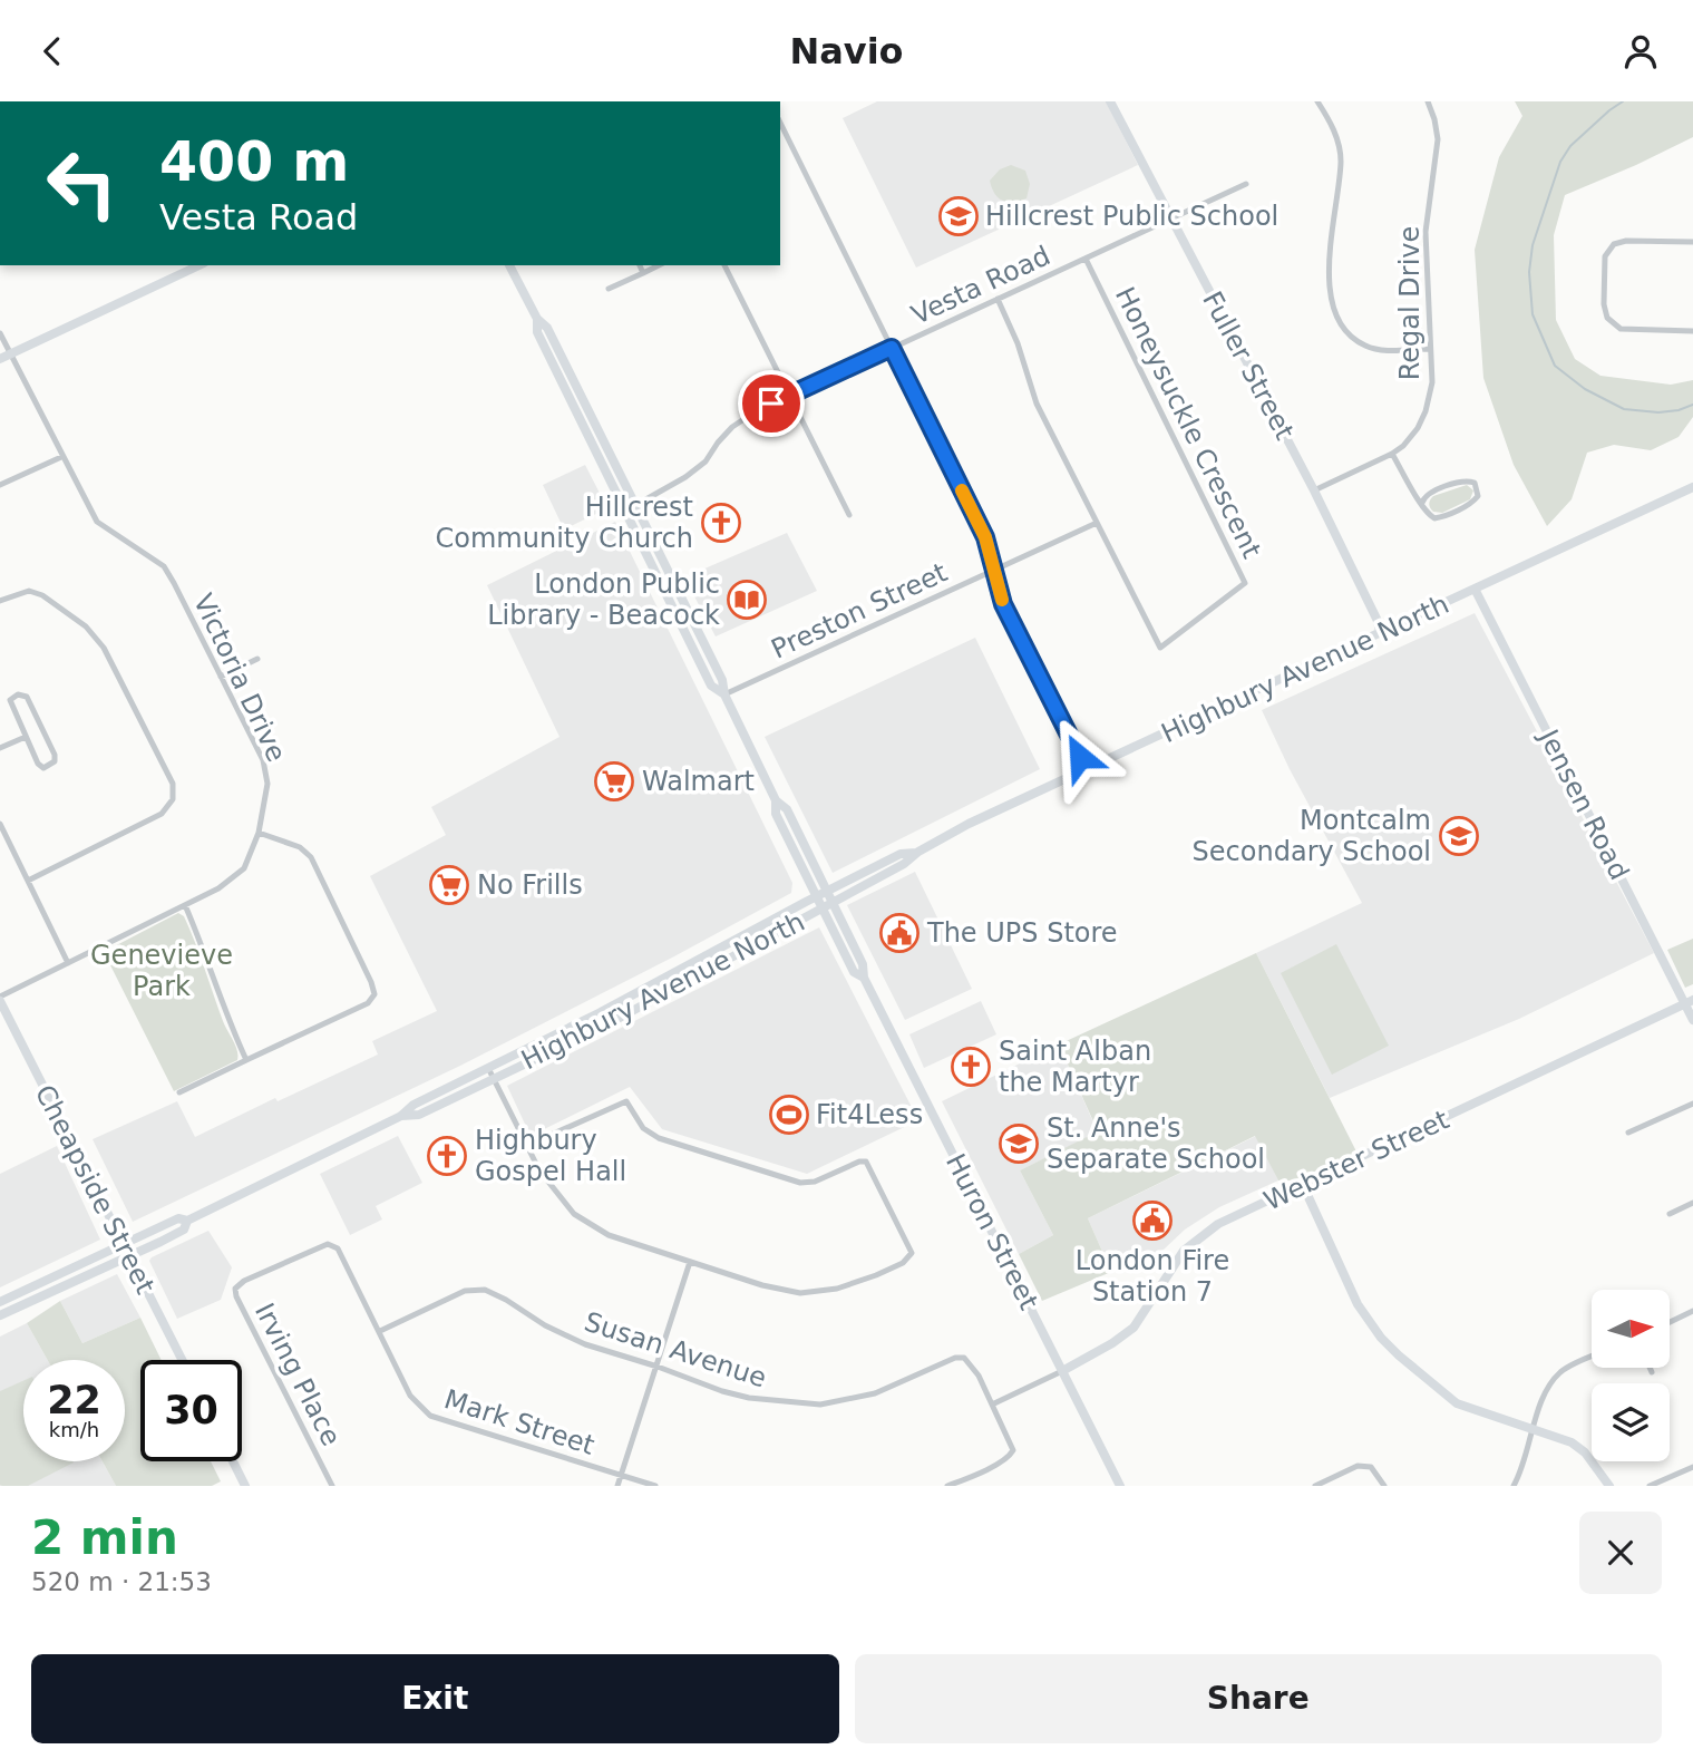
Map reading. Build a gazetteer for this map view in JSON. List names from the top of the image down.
{
  "streets": {
    "main road": [
      "Fuller Street",
      "Highbury Avenue North",
      "Jensen Road",
      "Webster Street",
      "Cheapside Street",
      "Huron Street"
    ],
    "street": [
      "Vesta Road",
      "Regal Drive",
      "Honeysuckle Crescent",
      "Preston Street",
      "Victoria Drive",
      "Susan Avenue",
      "Irving Place",
      "Mark Street"
    ]
  },
  "crossings": [
    ["Vesta Road", "Fuller Street"],
    ["Vesta Road", "Honeysuckle Crescent"],
    ["Vesta Road", "Huron Street"],
    ["Regal Drive", "Fuller Street"],
    ["Fuller Street", "Highbury Avenue North"],
    ["Honeysuckle Crescent", "Preston Street"],
    ["Preston Street", "Huron Street"],
    ["Highbury Avenue North", "Jensen Road"],
    ["Highbury Avenue North", "Cheapside Street"],
    ["Highbury Avenue North", "Huron Street"],
    ["Victoria Drive", "Cheapside Street"],
    ["Jensen Road", "Webster Street"],
    ["Webster Street", "Huron Street"],
    ["Susan Avenue", "Mark Street"],
    ["Irving Place", "Mark Street"]
  ],
  "parks": ["Genevieve Park"],
  "places": {
    "school or university": ["Hillcrest Public School", "Montcalm Secondary School", "St. Anne's Separate School"],
    "church": ["Hillcrest Community Church", "Saint Alban the Martyr", "Highbury Gospel Hall"],
    "library": ["London Public Library - Beacock"],
    "supermarket": ["Walmart", "No Frills"],
    "public building": ["The UPS Store", "London Fire Station 7"],
    "sports": ["Fit4Less"]
  },
  "north": "right",
  "page": {
    "header": "Navio",
    "turn": ["400 m", "Vesta Road"],
    "speed": "22 km/h",
    "limit": "30",
    "heading": ["2 min", "520 m · 21:53"],
    "buttons": ["Exit", "Share"]
  }
}
